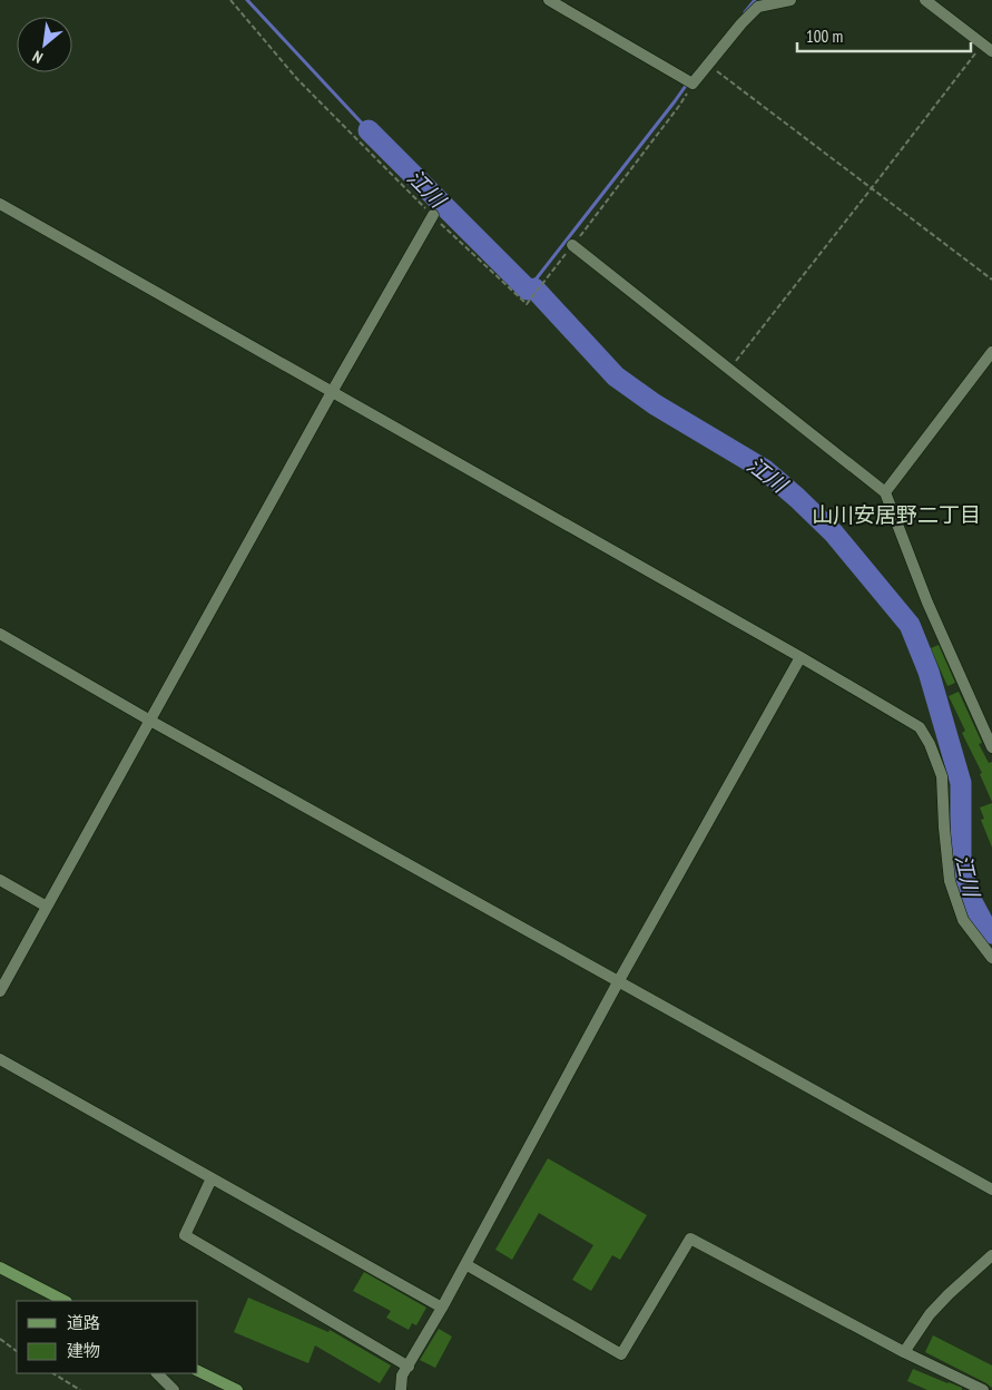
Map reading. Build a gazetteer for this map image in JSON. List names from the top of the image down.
{
  "districts": ["山川安居野二丁目"],
  "water": ["江川"],
  "legend": ["道路", "建物"],
  "scale_bar": "100 m",
  "north": "bottom left"
}
